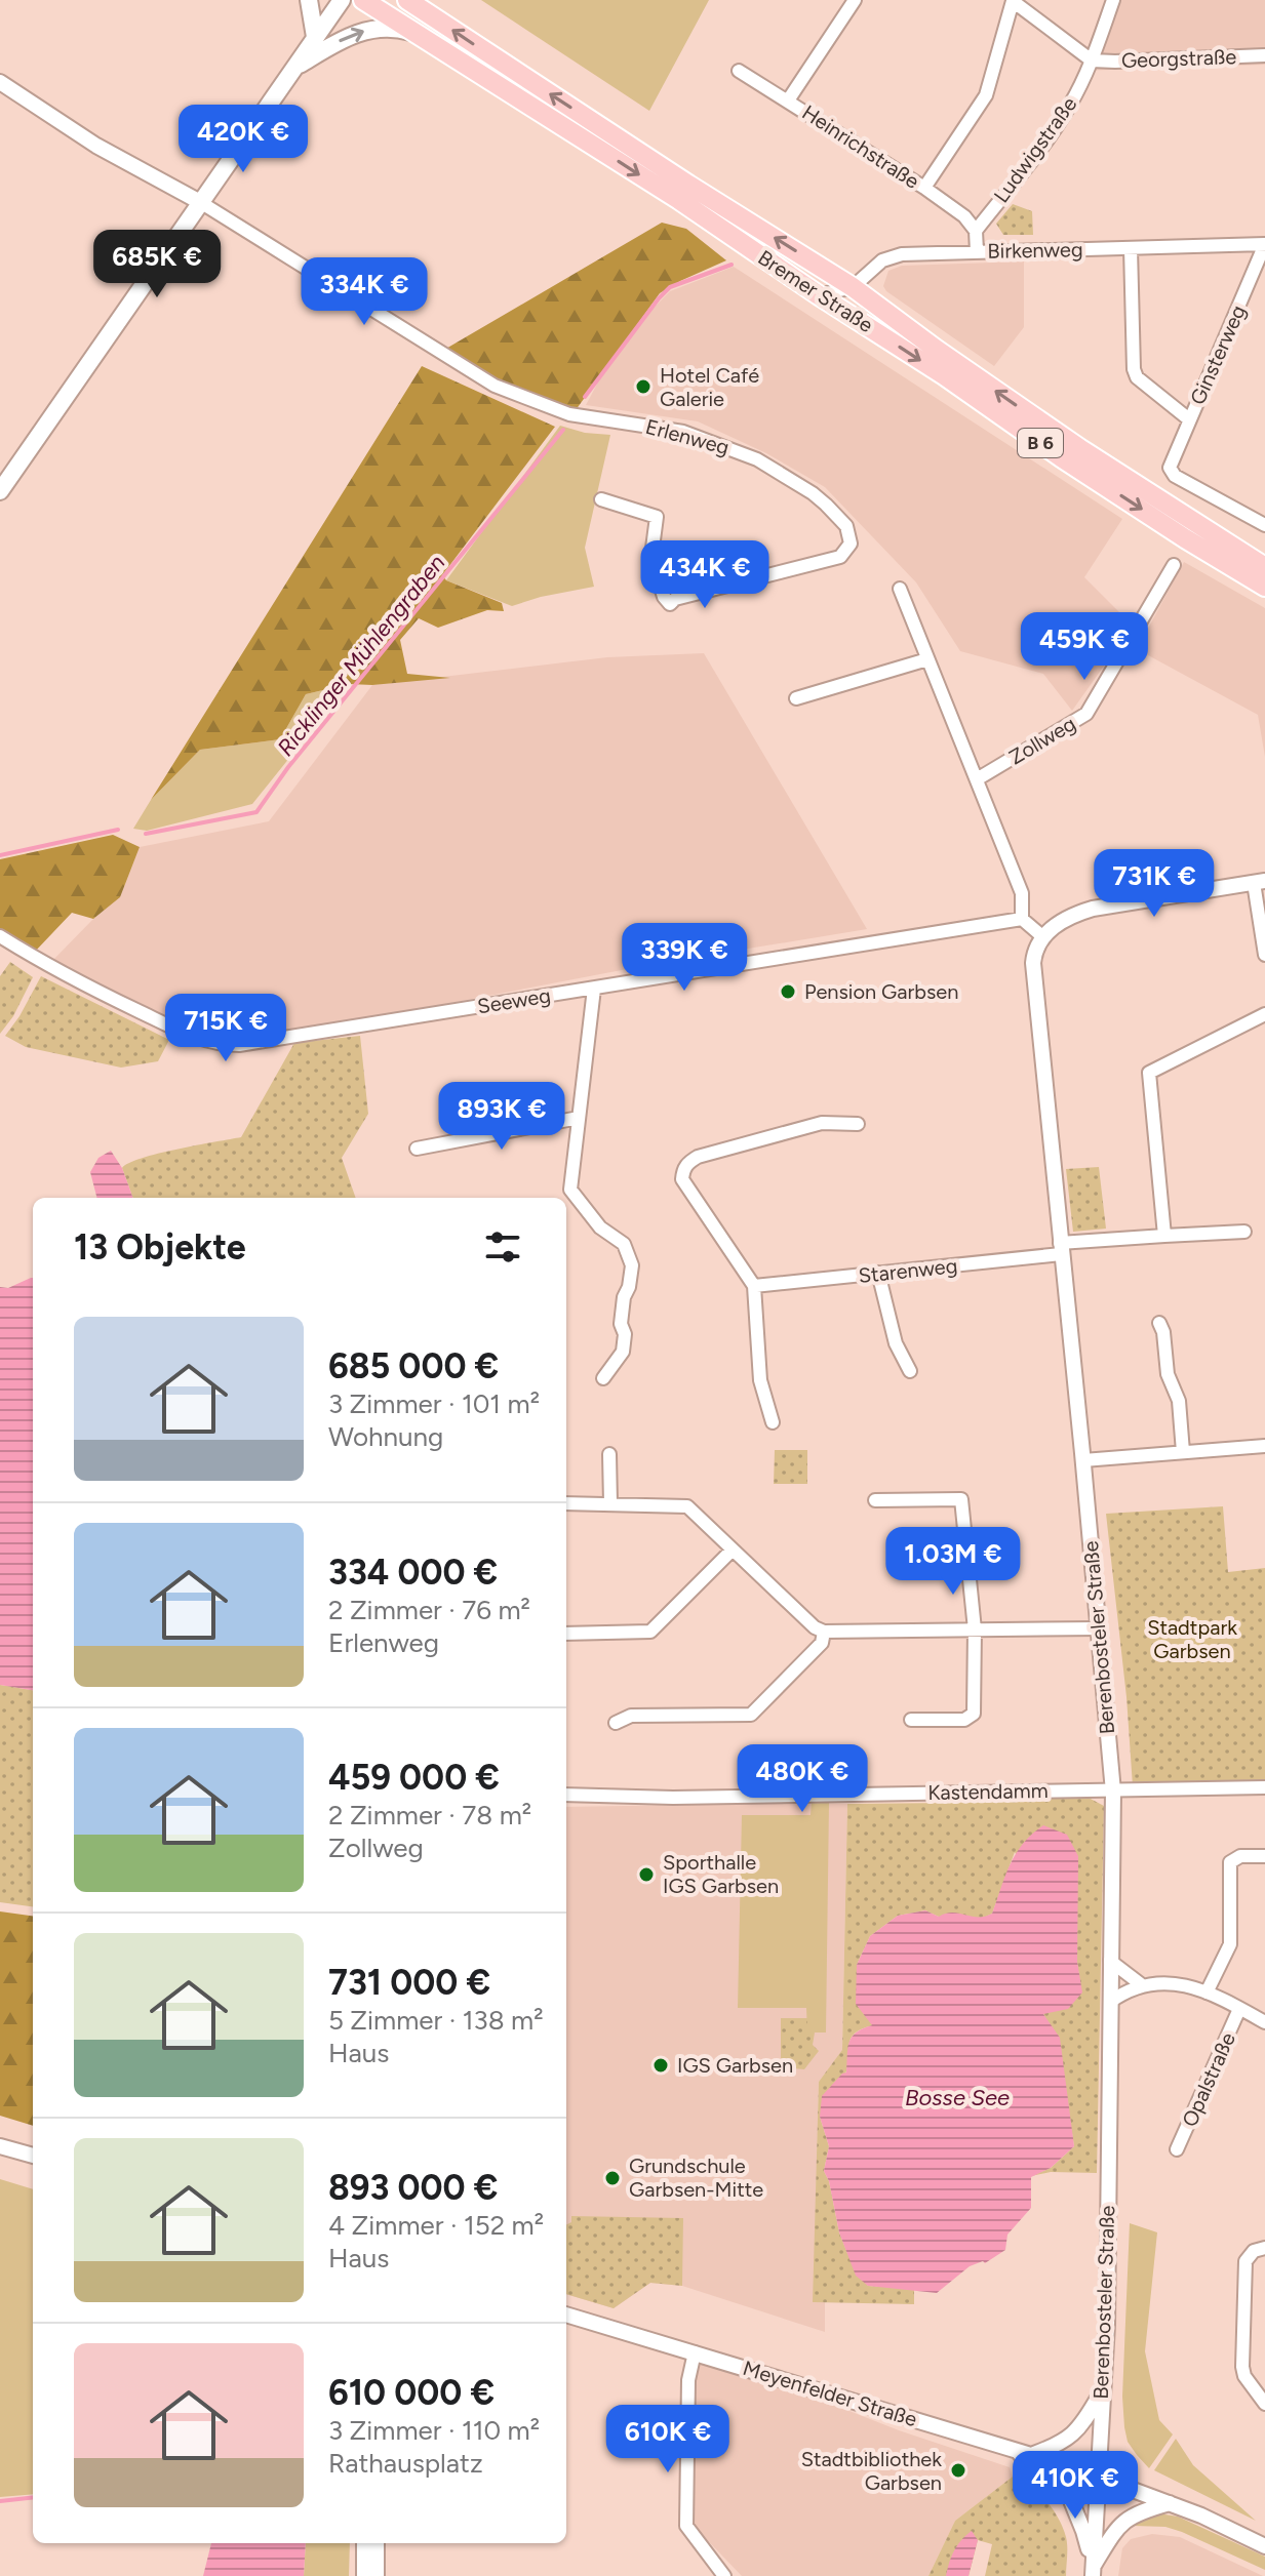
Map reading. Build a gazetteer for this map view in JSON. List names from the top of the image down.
{
  "streets": {
    "main road": ["Bremer Straße", "B 6"],
    "street": [
      "Georgstraße",
      "Heinrichstraße",
      "Ludwigstraße",
      "Birkenweg",
      "Ginsterweg",
      "Erlenweg",
      "Zollweg",
      "Seeweg",
      "Starenweg",
      "Berenbosteler Straße",
      "Kastendamm",
      "Opalstraße",
      "Meyenfelder Straße"
    ]
  },
  "crossings": [
    ["Georgstraße", "Ludwigstraße"],
    ["Heinrichstraße", "Ludwigstraße"],
    ["Birkenweg", "Bremer Straße"],
    ["Birkenweg", "Ginsterweg"],
    ["Starenweg", "Berenbosteler Straße"],
    ["Berenbosteler Straße", "Kastendamm"],
    ["Berenbosteler Straße", "Meyenfelder Straße"]
  ],
  "water": ["Ricklinger Mühlengraben", "Bosse See"],
  "parks": ["Stadtpark Garbsen"],
  "places": [
    "Hotel Café Galerie",
    "Pension Garbsen",
    "Sporthalle IGS Garbsen",
    "IGS Garbsen",
    "Grundschule Garbsen-Mitte",
    "Stadtbibliothek Garbsen"
  ],
  "page": {
    "price": [
      "420K €",
      "685K €",
      "334K €",
      "434K €",
      "459K €",
      "731K €",
      "339K €",
      "715K €",
      "893K €",
      "1.03M €",
      "480K €",
      "610K €",
      "410K €"
    ],
    "heading": "13 Objekte",
    "list": [
      {
        "name": "685 000 €",
        "note": "3 Zimmer · 101 m² · Wohnung"
      },
      {
        "name": "334 000 €",
        "note": "2 Zimmer · 76 m² · Erlenweg"
      },
      {
        "name": "459 000 €",
        "note": "2 Zimmer · 78 m² · Zollweg"
      },
      {
        "name": "731 000 €",
        "note": "5 Zimmer · 138 m² · Haus"
      },
      {
        "name": "893 000 €",
        "note": "4 Zimmer · 152 m² · Haus"
      },
      {
        "name": "610 000 €",
        "note": "3 Zimmer · 110 m² · Rathausplatz"
      }
    ]
  }
}
